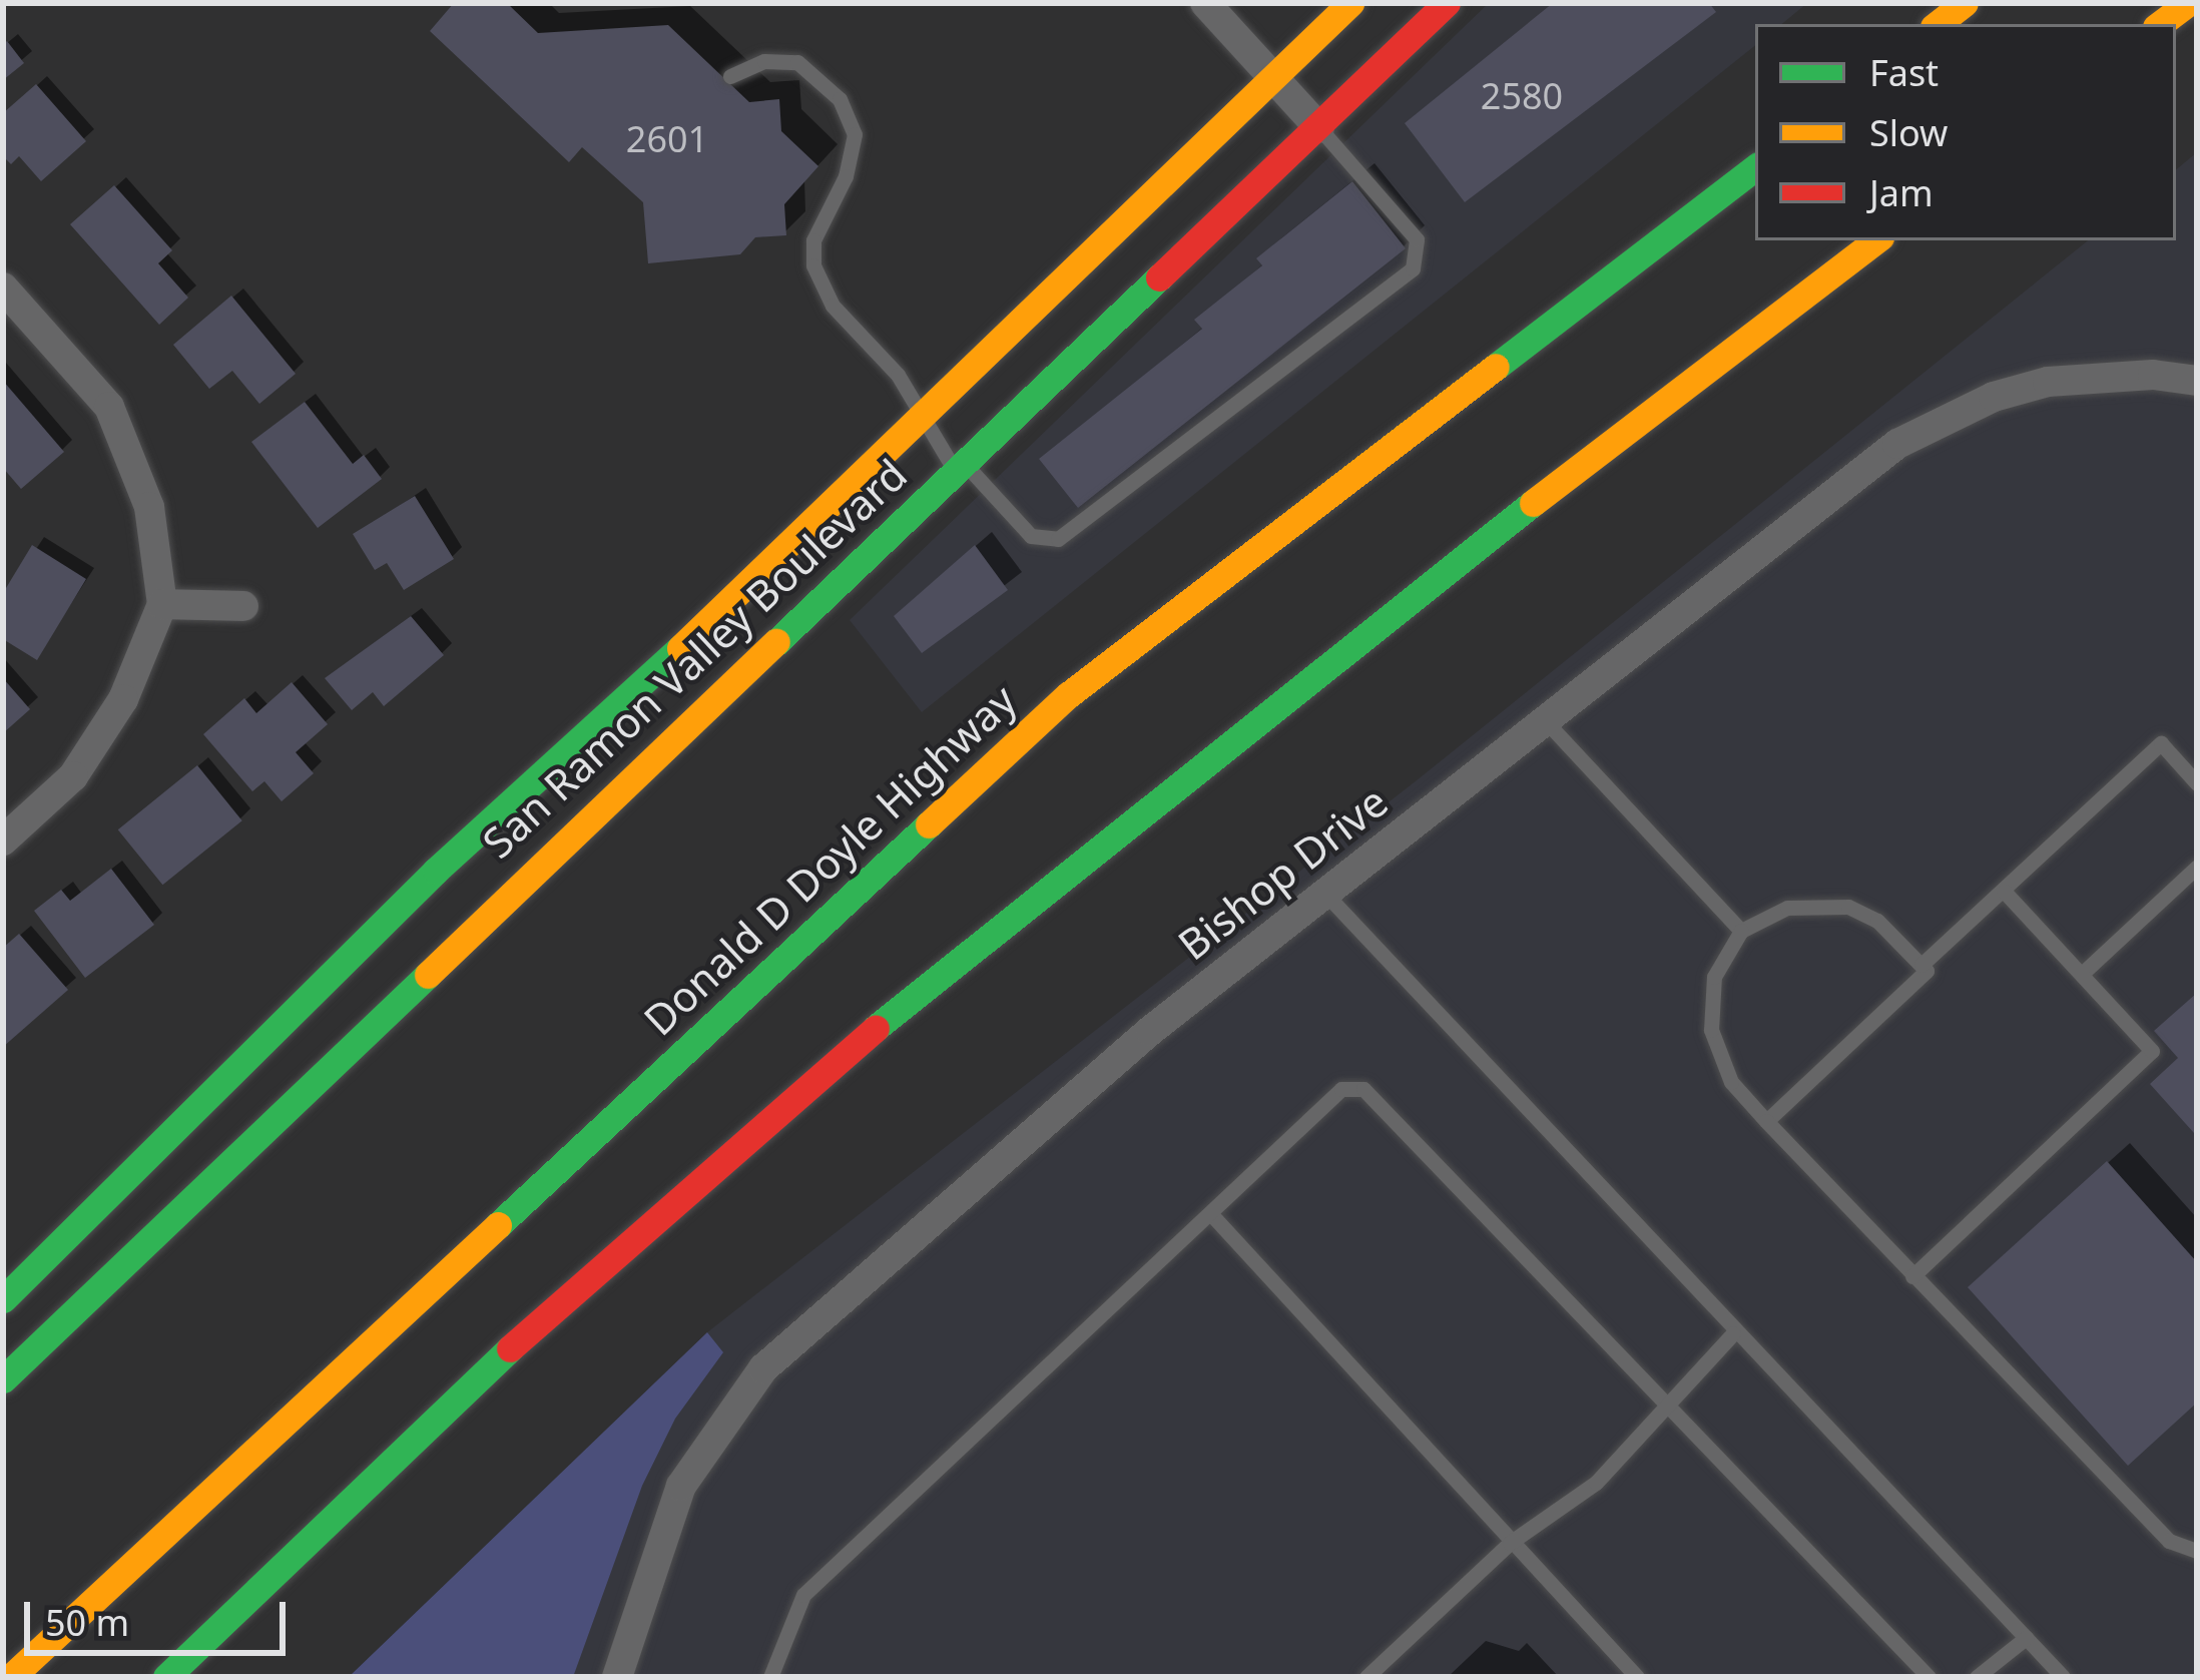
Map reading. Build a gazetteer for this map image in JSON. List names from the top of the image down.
{
  "streets": {
    "main road": ["San Ramon Valley Boulevard", "Donald D Doyle Highway"],
    "street": ["Bishop Drive"]
  },
  "house_numbers": ["2580", "2601"],
  "legend": ["Fast", "Slow", "Jam"],
  "scale_bar": "50 m"
}
